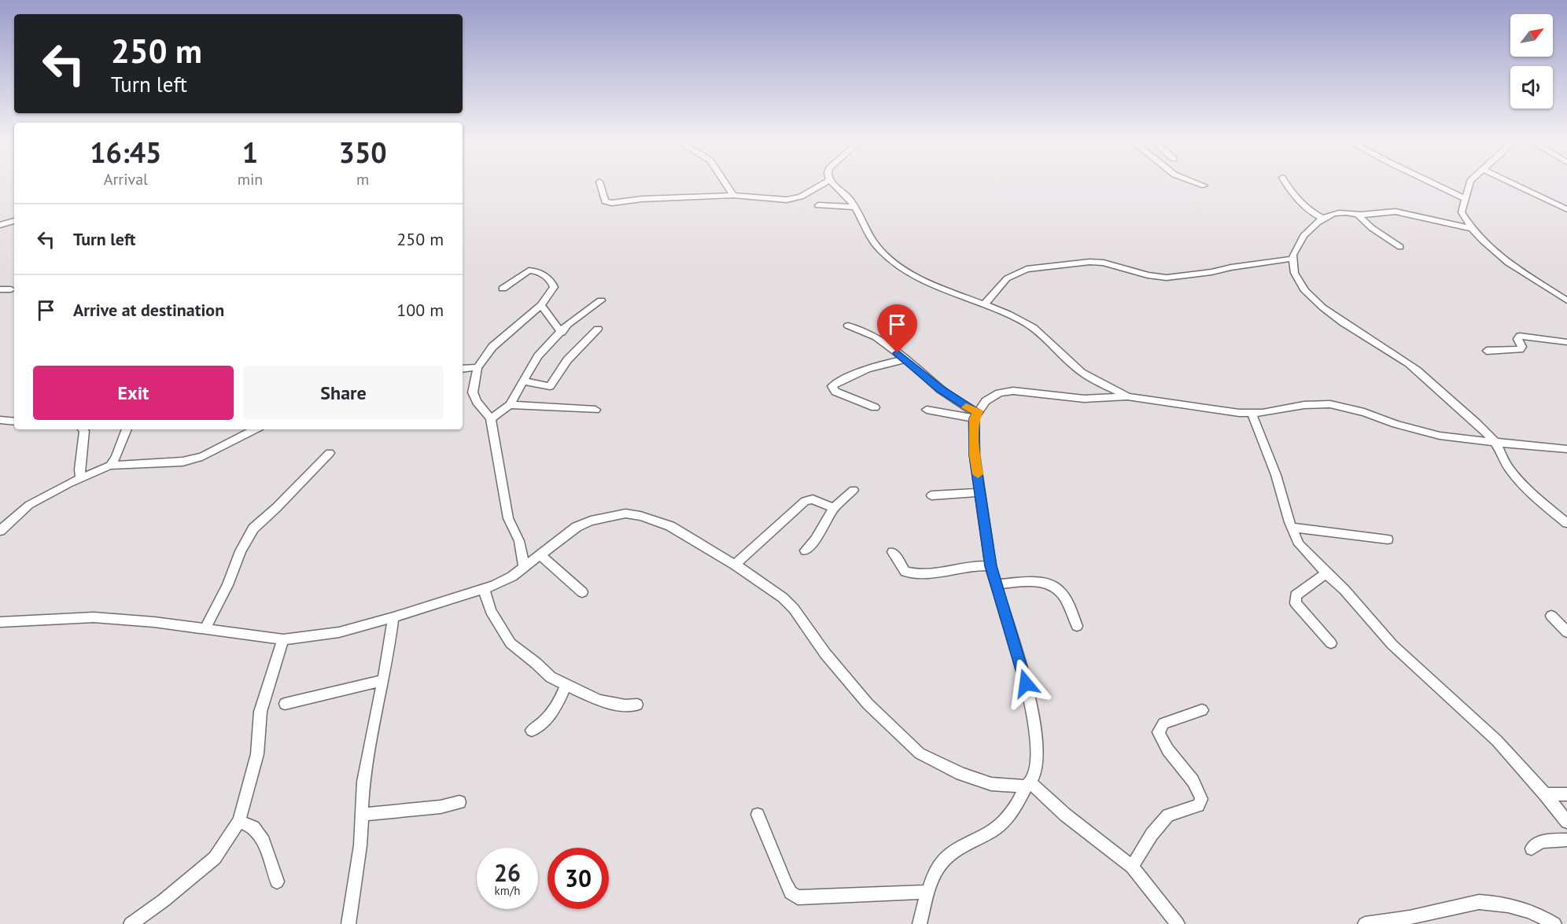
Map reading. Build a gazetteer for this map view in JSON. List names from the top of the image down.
{
  "north": "top right",
  "page": {
    "turn": ["250 m", "Turn left"],
    "eta": [
      "16:45",
      "Arrival",
      "1",
      "min",
      "350",
      "m"
    ],
    "list": [
      {
        "name": "Turn left",
        "value": "250 m"
      },
      {
        "name": "Arrive at destination",
        "value": "100 m"
      }
    ],
    "buttons": ["Exit", "Share"],
    "speed": "26 km/h",
    "limit": "30"
  }
}
